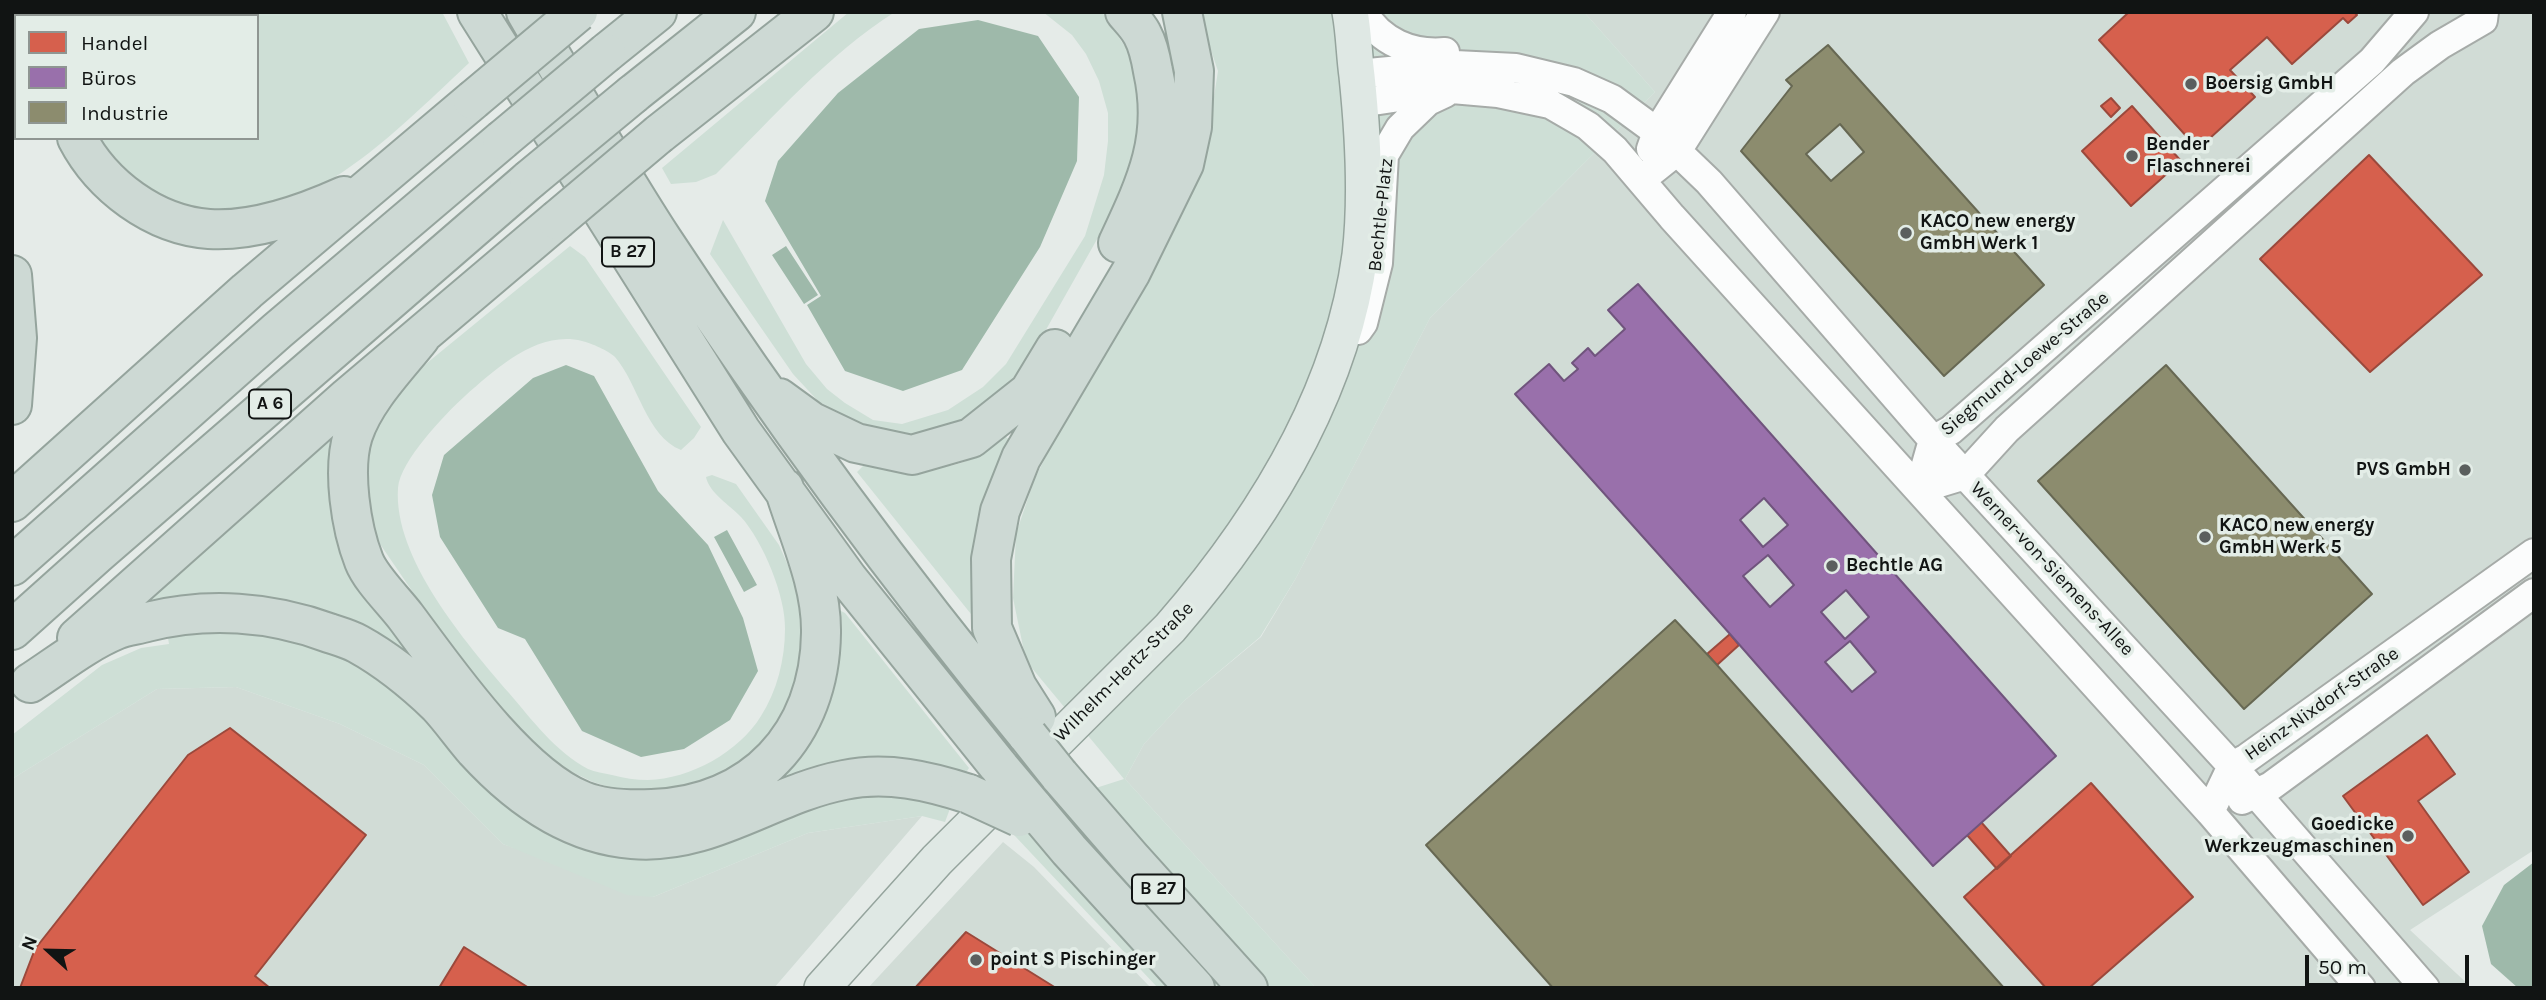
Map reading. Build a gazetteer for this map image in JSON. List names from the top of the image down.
{
  "streets": {
    "highway": ["B 27", "A 6"],
    "main road": ["Wilhelm-Hertz-Straße"],
    "street": [
      "Bechtle-Platz",
      "Siegmund-Loewe-Straße",
      "Werner-von-Siemens-Allee",
      "Heinz-Nixdorf-Straße"
    ]
  },
  "crossings": [
    ["Bechtle-Platz", "Wilhelm-Hertz-Straße"],
    ["Siegmund-Loewe-Straße", "Werner-von-Siemens-Allee"],
    ["Werner-von-Siemens-Allee", "Heinz-Nixdorf-Straße"]
  ],
  "places": [
    "Boersig GmbH",
    "Bender Flaschnerei",
    "KACO new energy GmbH Werk 1",
    "PVS GmbH",
    "KACO new energy GmbH Werk 5",
    "Bechtle AG",
    "Goedicke Werkzeugmaschinen",
    "point S Pischinger"
  ],
  "legend": ["Handel", "Büros", "Industrie"],
  "scale_bar": "50 m",
  "north": "left"
}
